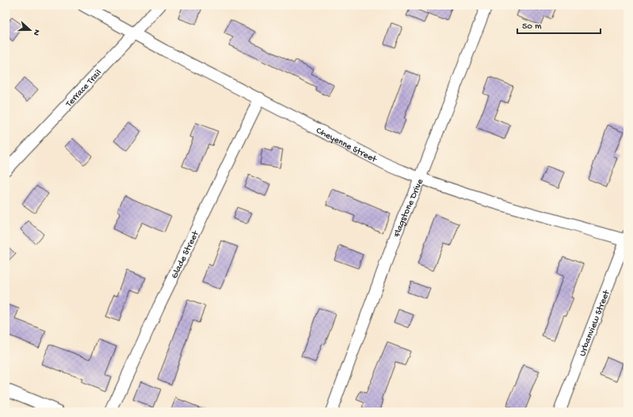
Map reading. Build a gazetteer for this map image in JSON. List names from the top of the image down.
{
  "streets": {
    "street": [
      "Terrace Trail",
      "Cheyenne Street",
      "Flagstone Drive",
      "Glade Street",
      "Urbanview Street"
    ]
  },
  "crossings": [
    ["Terrace Trail", "Cheyenne Street"],
    ["Cheyenne Street", "Flagstone Drive"],
    ["Cheyenne Street", "Glade Street"],
    ["Cheyenne Street", "Urbanview Street"]
  ],
  "scale_bar": "50 m",
  "north": "right"
}
